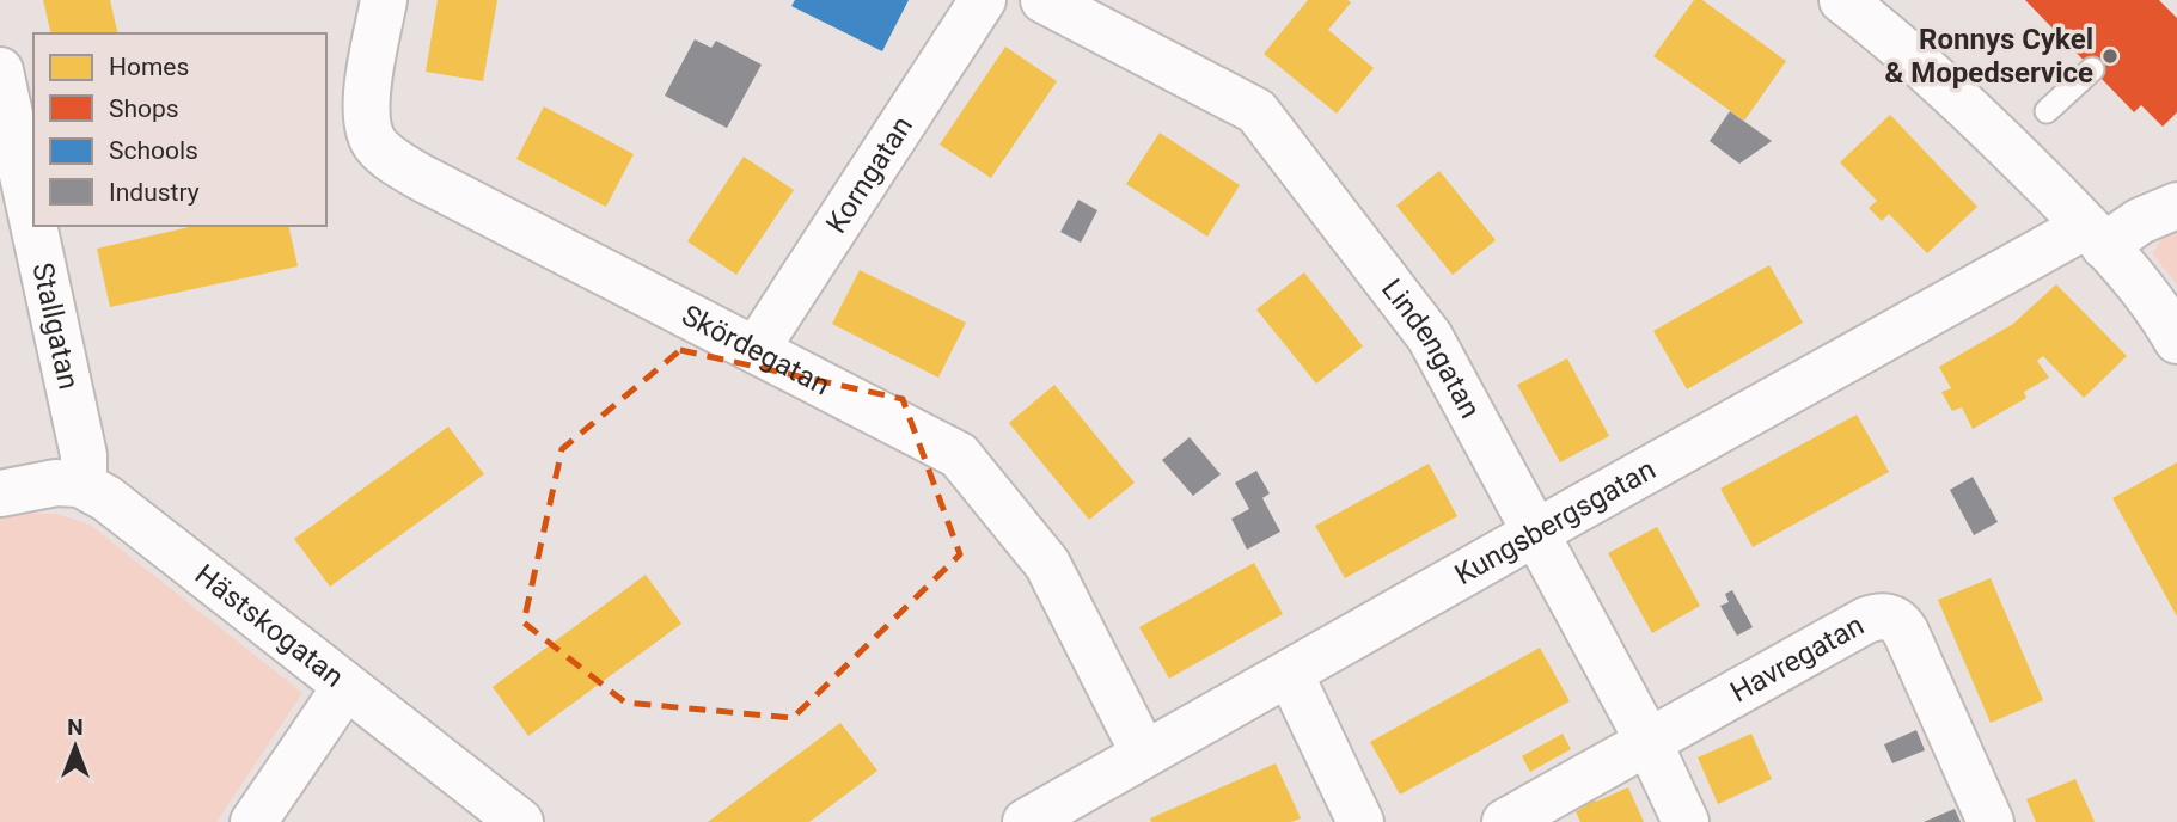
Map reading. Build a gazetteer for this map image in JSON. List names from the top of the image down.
{
  "streets": {
    "street": [
      "Korngatan",
      "Stallgatan",
      "Skördegatan",
      "Lindengatan",
      "Kungsbergsgatan",
      "Hästskogatan",
      "Havregatan"
    ]
  },
  "crossings": [
    ["Korngatan", "Skördegatan"],
    ["Stallgatan", "Hästskogatan"],
    ["Skördegatan", "Kungsbergsgatan"],
    ["Lindengatan", "Kungsbergsgatan"],
    ["Lindengatan", "Havregatan"]
  ],
  "places": ["Ronnys Cykel & Mopedservice"],
  "legend": [
    "Homes",
    "Shops",
    "Schools",
    "Industry"
  ],
  "north": "top"
}
